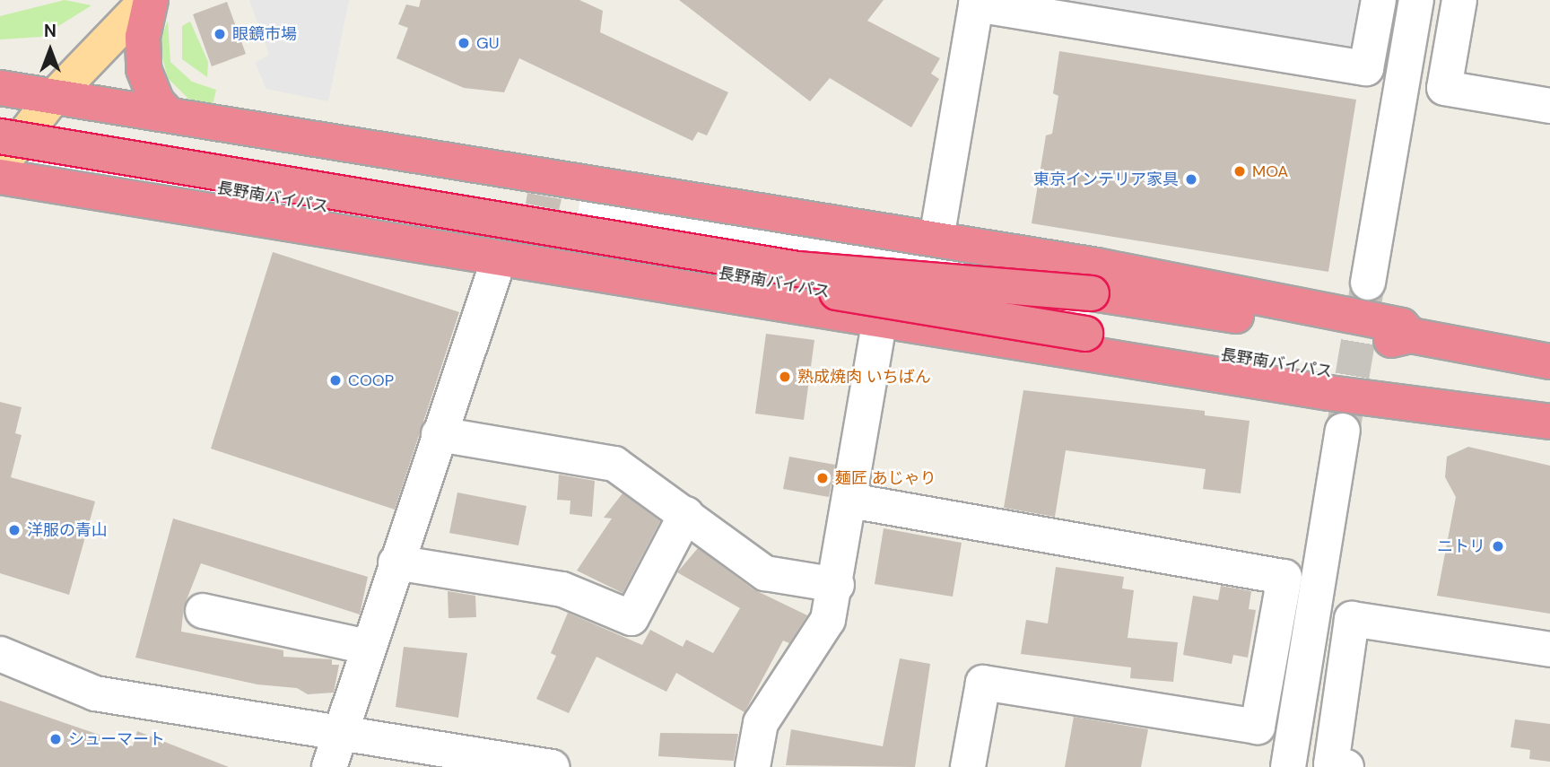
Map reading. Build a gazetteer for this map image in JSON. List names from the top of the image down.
{
  "streets": {
    "highway": ["長野南バイパス"]
  },
  "places": [
    "眼鏡市場",
    "GU",
    "MOA",
    "東京インテリア家具",
    "熟成焼肉 いちばん",
    "COOP",
    "麺匠 あじゃり",
    "洋服の青山",
    "ニトリ",
    "シューマート"
  ],
  "north": "top"
}
